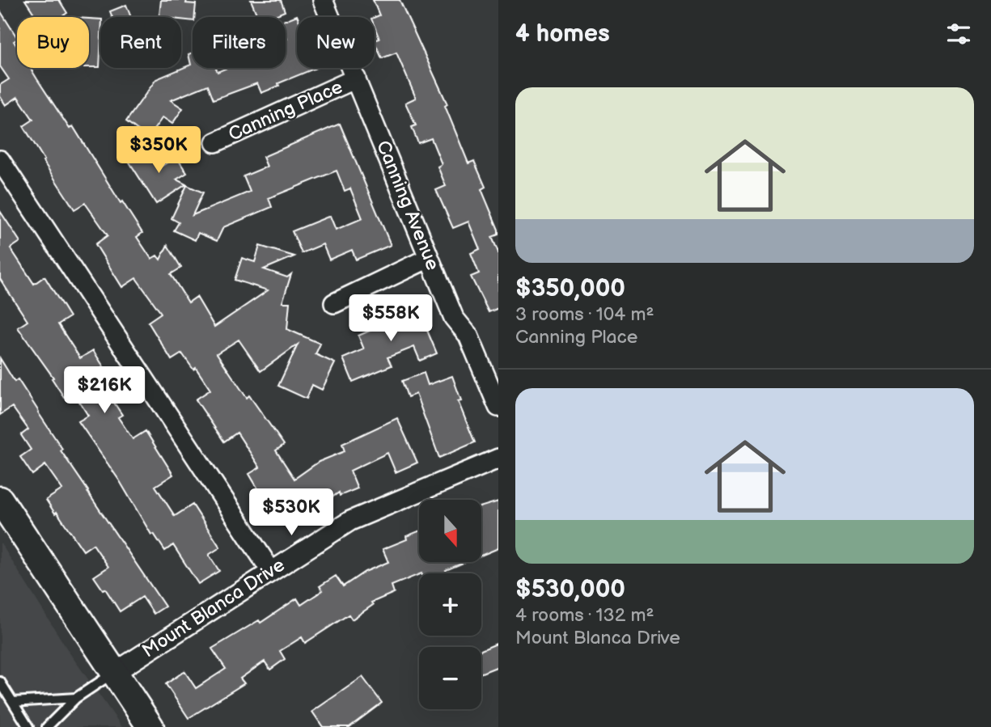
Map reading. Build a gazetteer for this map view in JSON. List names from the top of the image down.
{
  "streets": {
    "street": ["Canning Place", "Canning Avenue", "Mount Blanca Drive"]
  },
  "crossings": [
    ["Canning Place", "Canning Avenue"]
  ],
  "north": "bottom",
  "page": {
    "heading": "4 homes",
    "chip": [
      "Buy",
      "Rent",
      "Filters",
      "New"
    ],
    "list": [
      {
        "name": "$350,000",
        "note": "3 rooms · 104 m² · Canning Place"
      },
      {
        "name": "$530,000",
        "note": "4 rooms · 132 m² · Mount Blanca Drive"
      }
    ],
    "price": [
      "$350K",
      "$558K",
      "$216K",
      "$530K"
    ],
    "map_buttons": ["+", "−"]
  }
}
